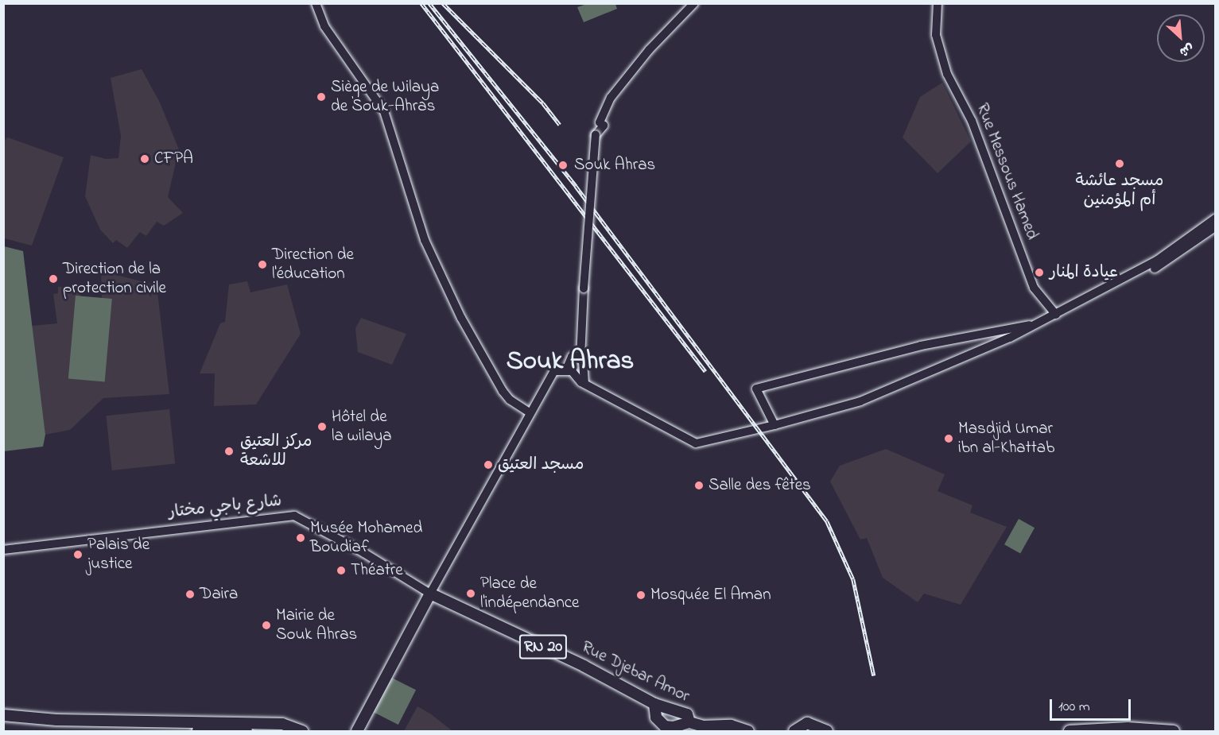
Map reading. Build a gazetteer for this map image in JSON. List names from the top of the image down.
{
  "streets": {
    "main road": ["RN 20", "Rue Djebar Amor"],
    "street": ["Rue Messous Hamed", "شارع باجي مختار"]
  },
  "crossings": [
    ["شارع باجي مختار", "Rue Djebar Amor"]
  ],
  "districts": ["Souk Ahras"],
  "places": [
    "Siège de Wilaya de Souk-Ahras",
    "CFPA",
    "مسجد عائشة أم المؤمنين",
    "Souk Ahras",
    "Direction de l'éducation",
    "عيادة المنار",
    "Direction de la protection civile",
    "Hôtel de la wilaya",
    "Masdjid Umar ibn al-Khattab",
    "مركز العتيق للاشعة",
    "مسجد العتيق",
    "Salle des fêtes",
    "Musée Mohamed Boudiaf",
    "Palais de justice",
    "Théatre",
    "Place de l'indépendance",
    "Daira",
    "Mosquée El Aman",
    "Mairie de Souk Ahras"
  ],
  "scale_bar": "100 m",
  "north": "bottom right"
}
